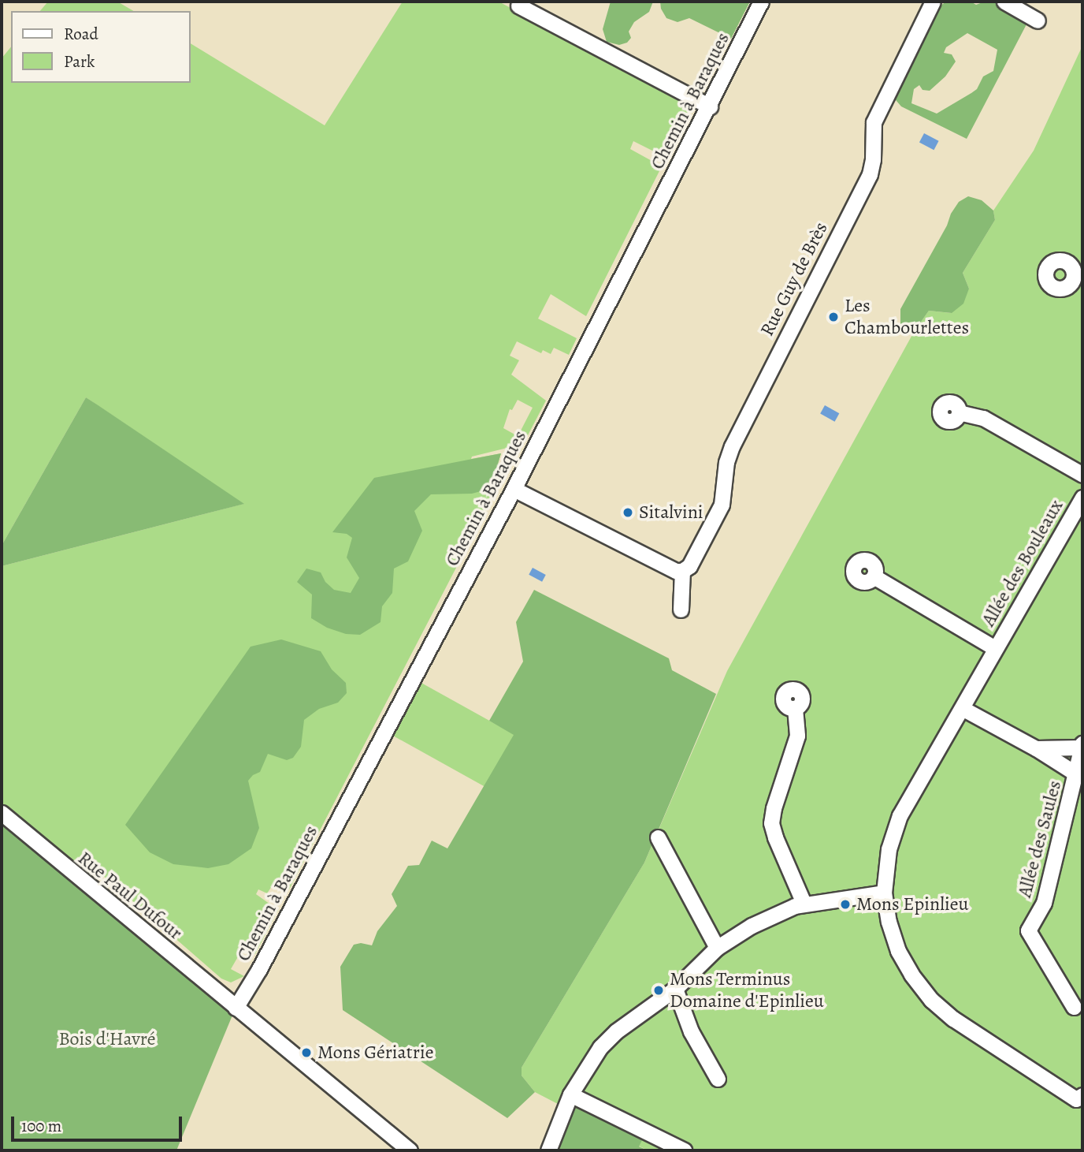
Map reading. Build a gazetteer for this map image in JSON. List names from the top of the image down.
{
  "streets": {
    "street": [
      "Chemin à Baraques",
      "Rue Guy de Brès",
      "Allée des Bouleaux",
      "Allée des Saules",
      "Rue Paul Dufour"
    ]
  },
  "crossings": [
    ["Chemin à Baraques", "Rue Paul Dufour"]
  ],
  "parks": ["Bois d'Havré"],
  "places": [
    "Les Chambourlettes",
    "Sitalvini",
    "Mons Epinlieu",
    "Mons Terminus Domaine d'Epinlieu",
    "Mons Gériatrie"
  ],
  "legend": ["Road", "Park"],
  "scale_bar": "100 m"
}
